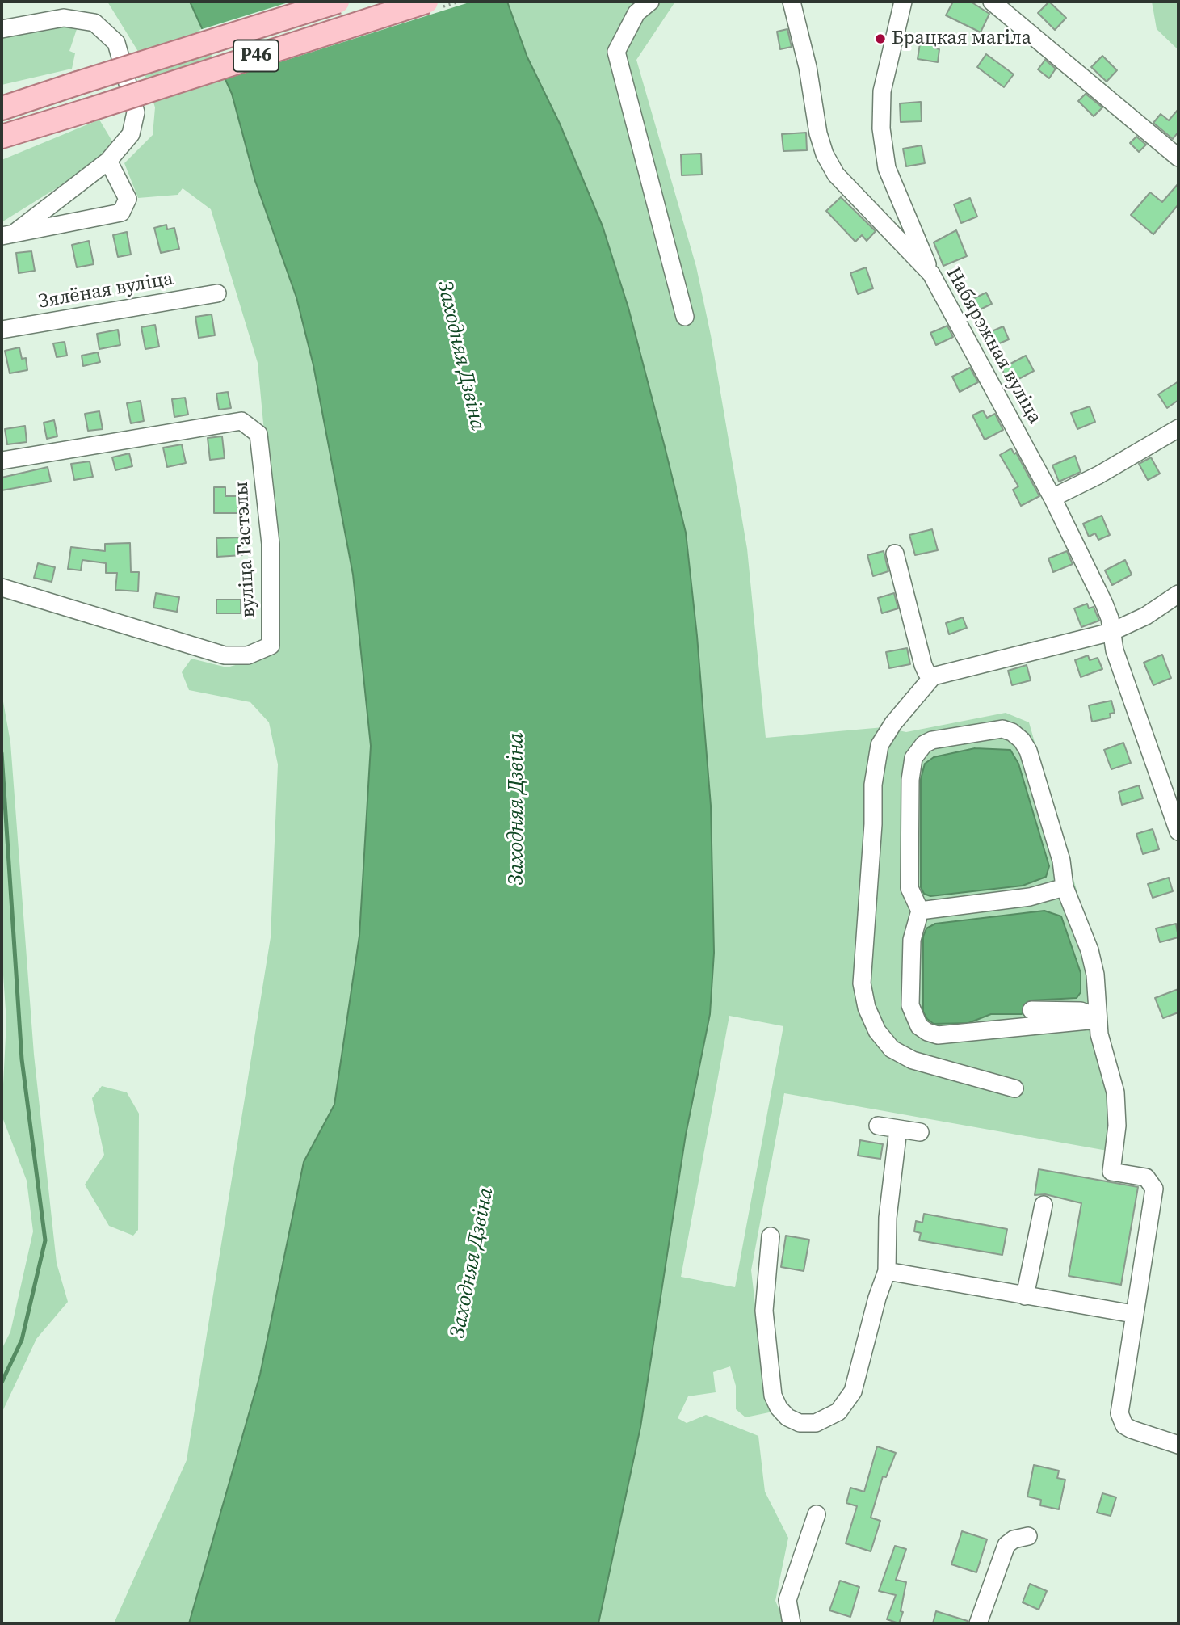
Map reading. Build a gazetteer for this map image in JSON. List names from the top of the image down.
{
  "streets": {
    "main road": ["Р46"],
    "street": ["Зялёная вуліца", "Набярэжная вуліца", "вуліца Гастэлы"]
  },
  "water": ["Заходняя Дзвіна"],
  "places": ["Брацкая магіла"]
}
